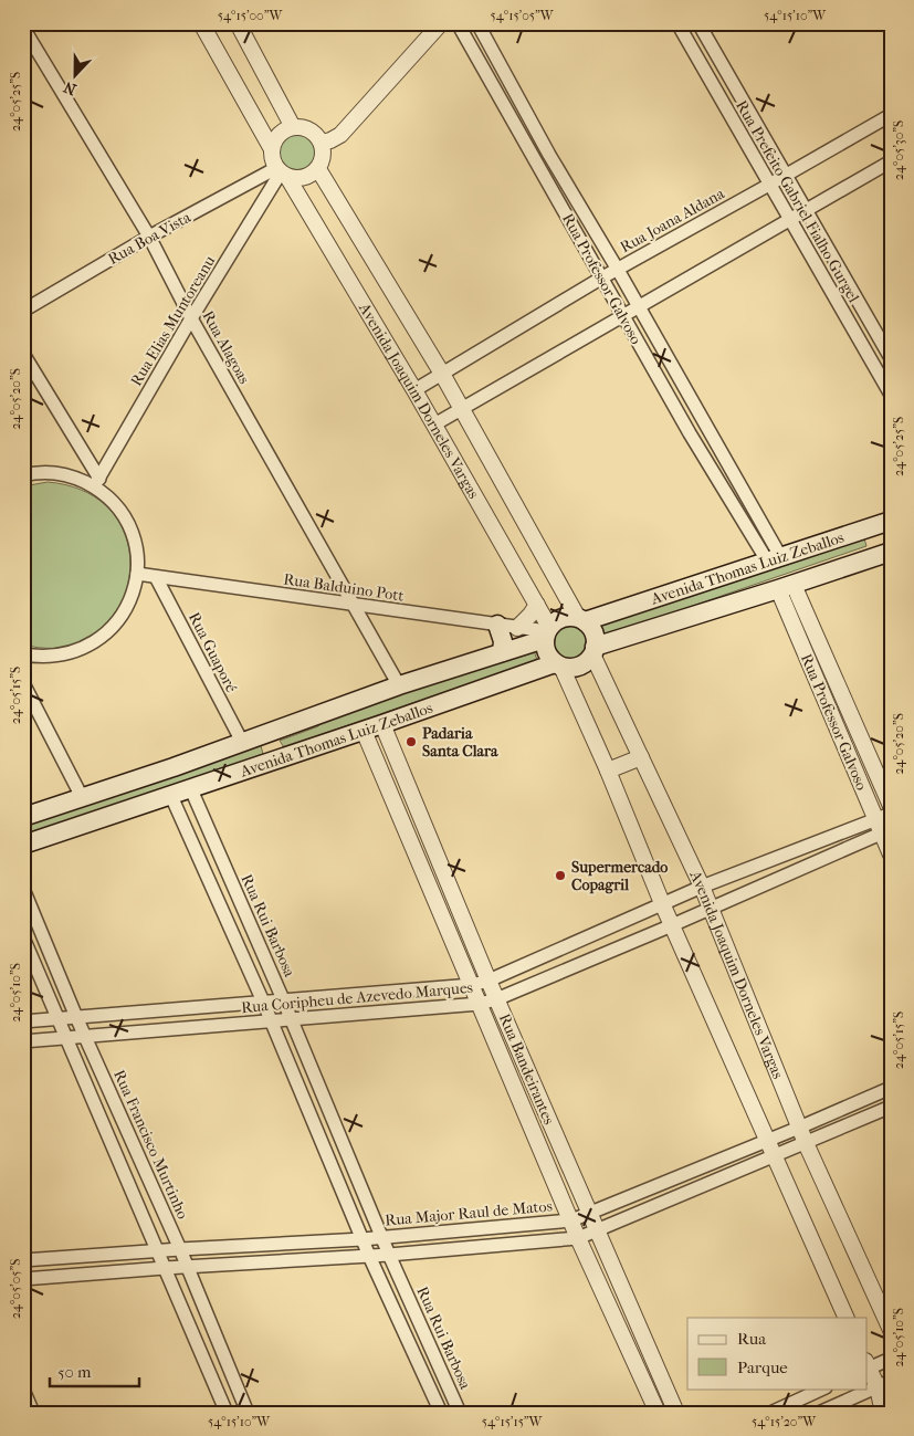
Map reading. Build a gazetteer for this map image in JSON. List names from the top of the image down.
{
  "streets": {
    "main road": ["Avenida Joaquim Dorneles Vargas", "Avenida Thomas Luiz Zeballos"],
    "street": [
      "Rua Prefeito Gabriel Fialho Gurgel",
      "Rua Joana Aldana",
      "Rua Boa Vista",
      "Rua Professor Galvoso",
      "Rua Elias Muntoreanu",
      "Rua Alagoas",
      "Rua Balduino Pott",
      "Rua Guaporé",
      "Rua Rui Barbosa",
      "Rua Coripheu de Azevedo Marques",
      "Rua Bandeirantes",
      "Rua Francisco Murtinho",
      "Rua Major Raul de Matos"
    ]
  },
  "crossings": [
    ["Rua Prefeito Gabriel Fialho Gurgel", "Rua Joana Aldana"],
    ["Rua Joana Aldana", "Rua Professor Galvoso"],
    ["Rua Joana Aldana", "Avenida Joaquim Dorneles Vargas"],
    ["Rua Boa Vista", "Rua Elias Muntoreanu"],
    ["Rua Boa Vista", "Rua Alagoas"],
    ["Rua Boa Vista", "Avenida Joaquim Dorneles Vargas"],
    ["Rua Professor Galvoso", "Avenida Thomas Luiz Zeballos"],
    ["Rua Professor Galvoso", "Rua Coripheu de Azevedo Marques"],
    ["Rua Elias Muntoreanu", "Rua Alagoas"],
    ["Rua Elias Muntoreanu", "Avenida Joaquim Dorneles Vargas"],
    ["Rua Alagoas", "Avenida Thomas Luiz Zeballos"],
    ["Rua Alagoas", "Rua Balduino Pott"],
    ["Avenida Joaquim Dorneles Vargas", "Avenida Thomas Luiz Zeballos"],
    ["Avenida Joaquim Dorneles Vargas", "Rua Balduino Pott"],
    ["Avenida Joaquim Dorneles Vargas", "Rua Coripheu de Azevedo Marques"],
    ["Avenida Joaquim Dorneles Vargas", "Rua Major Raul de Matos"],
    ["Avenida Thomas Luiz Zeballos", "Rua Balduino Pott"],
    ["Avenida Thomas Luiz Zeballos", "Rua Guaporé"],
    ["Avenida Thomas Luiz Zeballos", "Rua Rui Barbosa"],
    ["Avenida Thomas Luiz Zeballos", "Rua Bandeirantes"],
    ["Rua Balduino Pott", "Rua Guaporé"],
    ["Rua Rui Barbosa", "Rua Coripheu de Azevedo Marques"],
    ["Rua Rui Barbosa", "Rua Major Raul de Matos"],
    ["Rua Coripheu de Azevedo Marques", "Rua Bandeirantes"],
    ["Rua Coripheu de Azevedo Marques", "Rua Francisco Murtinho"],
    ["Rua Bandeirantes", "Rua Major Raul de Matos"],
    ["Rua Francisco Murtinho", "Rua Major Raul de Matos"]
  ],
  "places": ["Padaria Santa Clara", "Supermercado Copagril"],
  "legend": ["Rua", "Parque"],
  "scale_bar": "50 m",
  "north": "bottom",
  "coordinates": [
    "54°15'00\"W",
    "54°15'05\"W",
    "54°15'10\"W",
    "24°05'25\"S",
    "24°05'30\"S",
    "24°05'20\"S",
    "24°05'15\"S",
    "24°05'10\"S",
    "24°05'05\"S",
    "54°15'15\"W",
    "54°15'20\"W"
  ]
}
